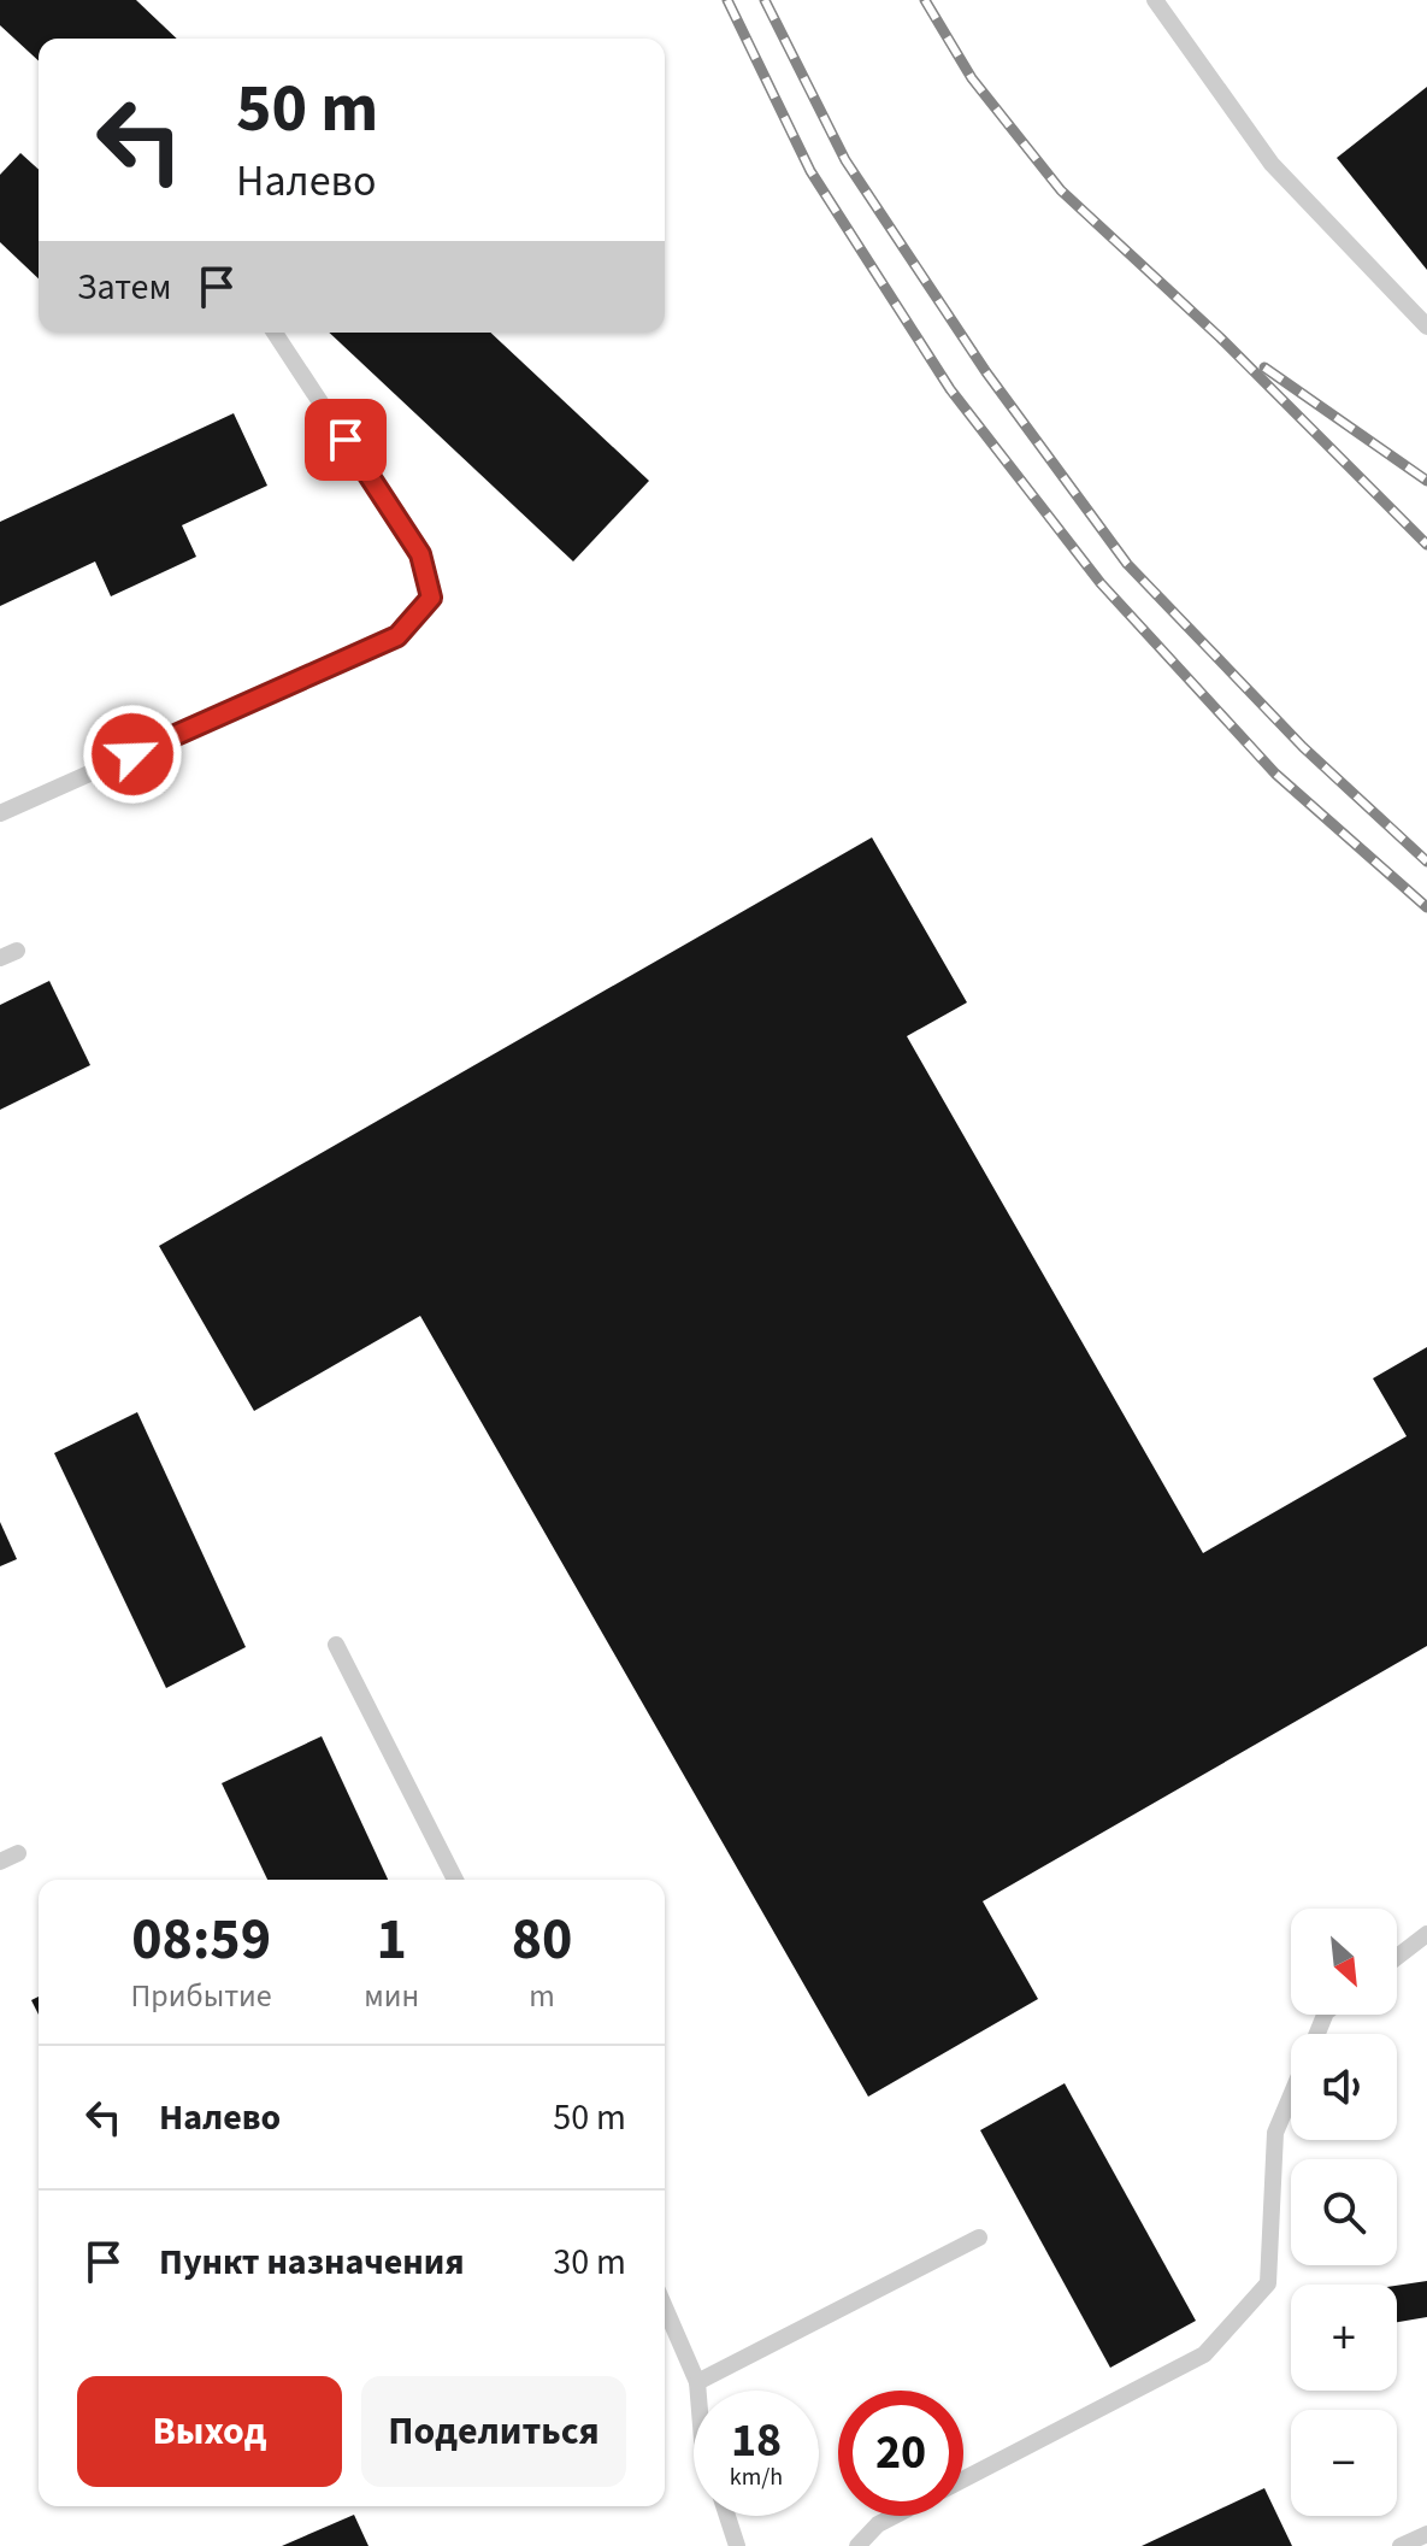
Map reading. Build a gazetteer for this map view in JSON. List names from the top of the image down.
{
  "north": "bottom right",
  "page": {
    "turn": ["50 m", "Налево"],
    "then": "Затем",
    "eta": [
      "08:59",
      "Прибытие",
      "1",
      "мин",
      "80",
      "m"
    ],
    "map_buttons": ["+", "−"],
    "list": [
      {
        "name": "Налево",
        "value": "50 m"
      },
      {
        "name": "Пункт назначения",
        "value": "30 m"
      }
    ],
    "buttons": ["Выход", "Поделиться"],
    "speed": "18 km/h",
    "limit": "20"
  }
}
